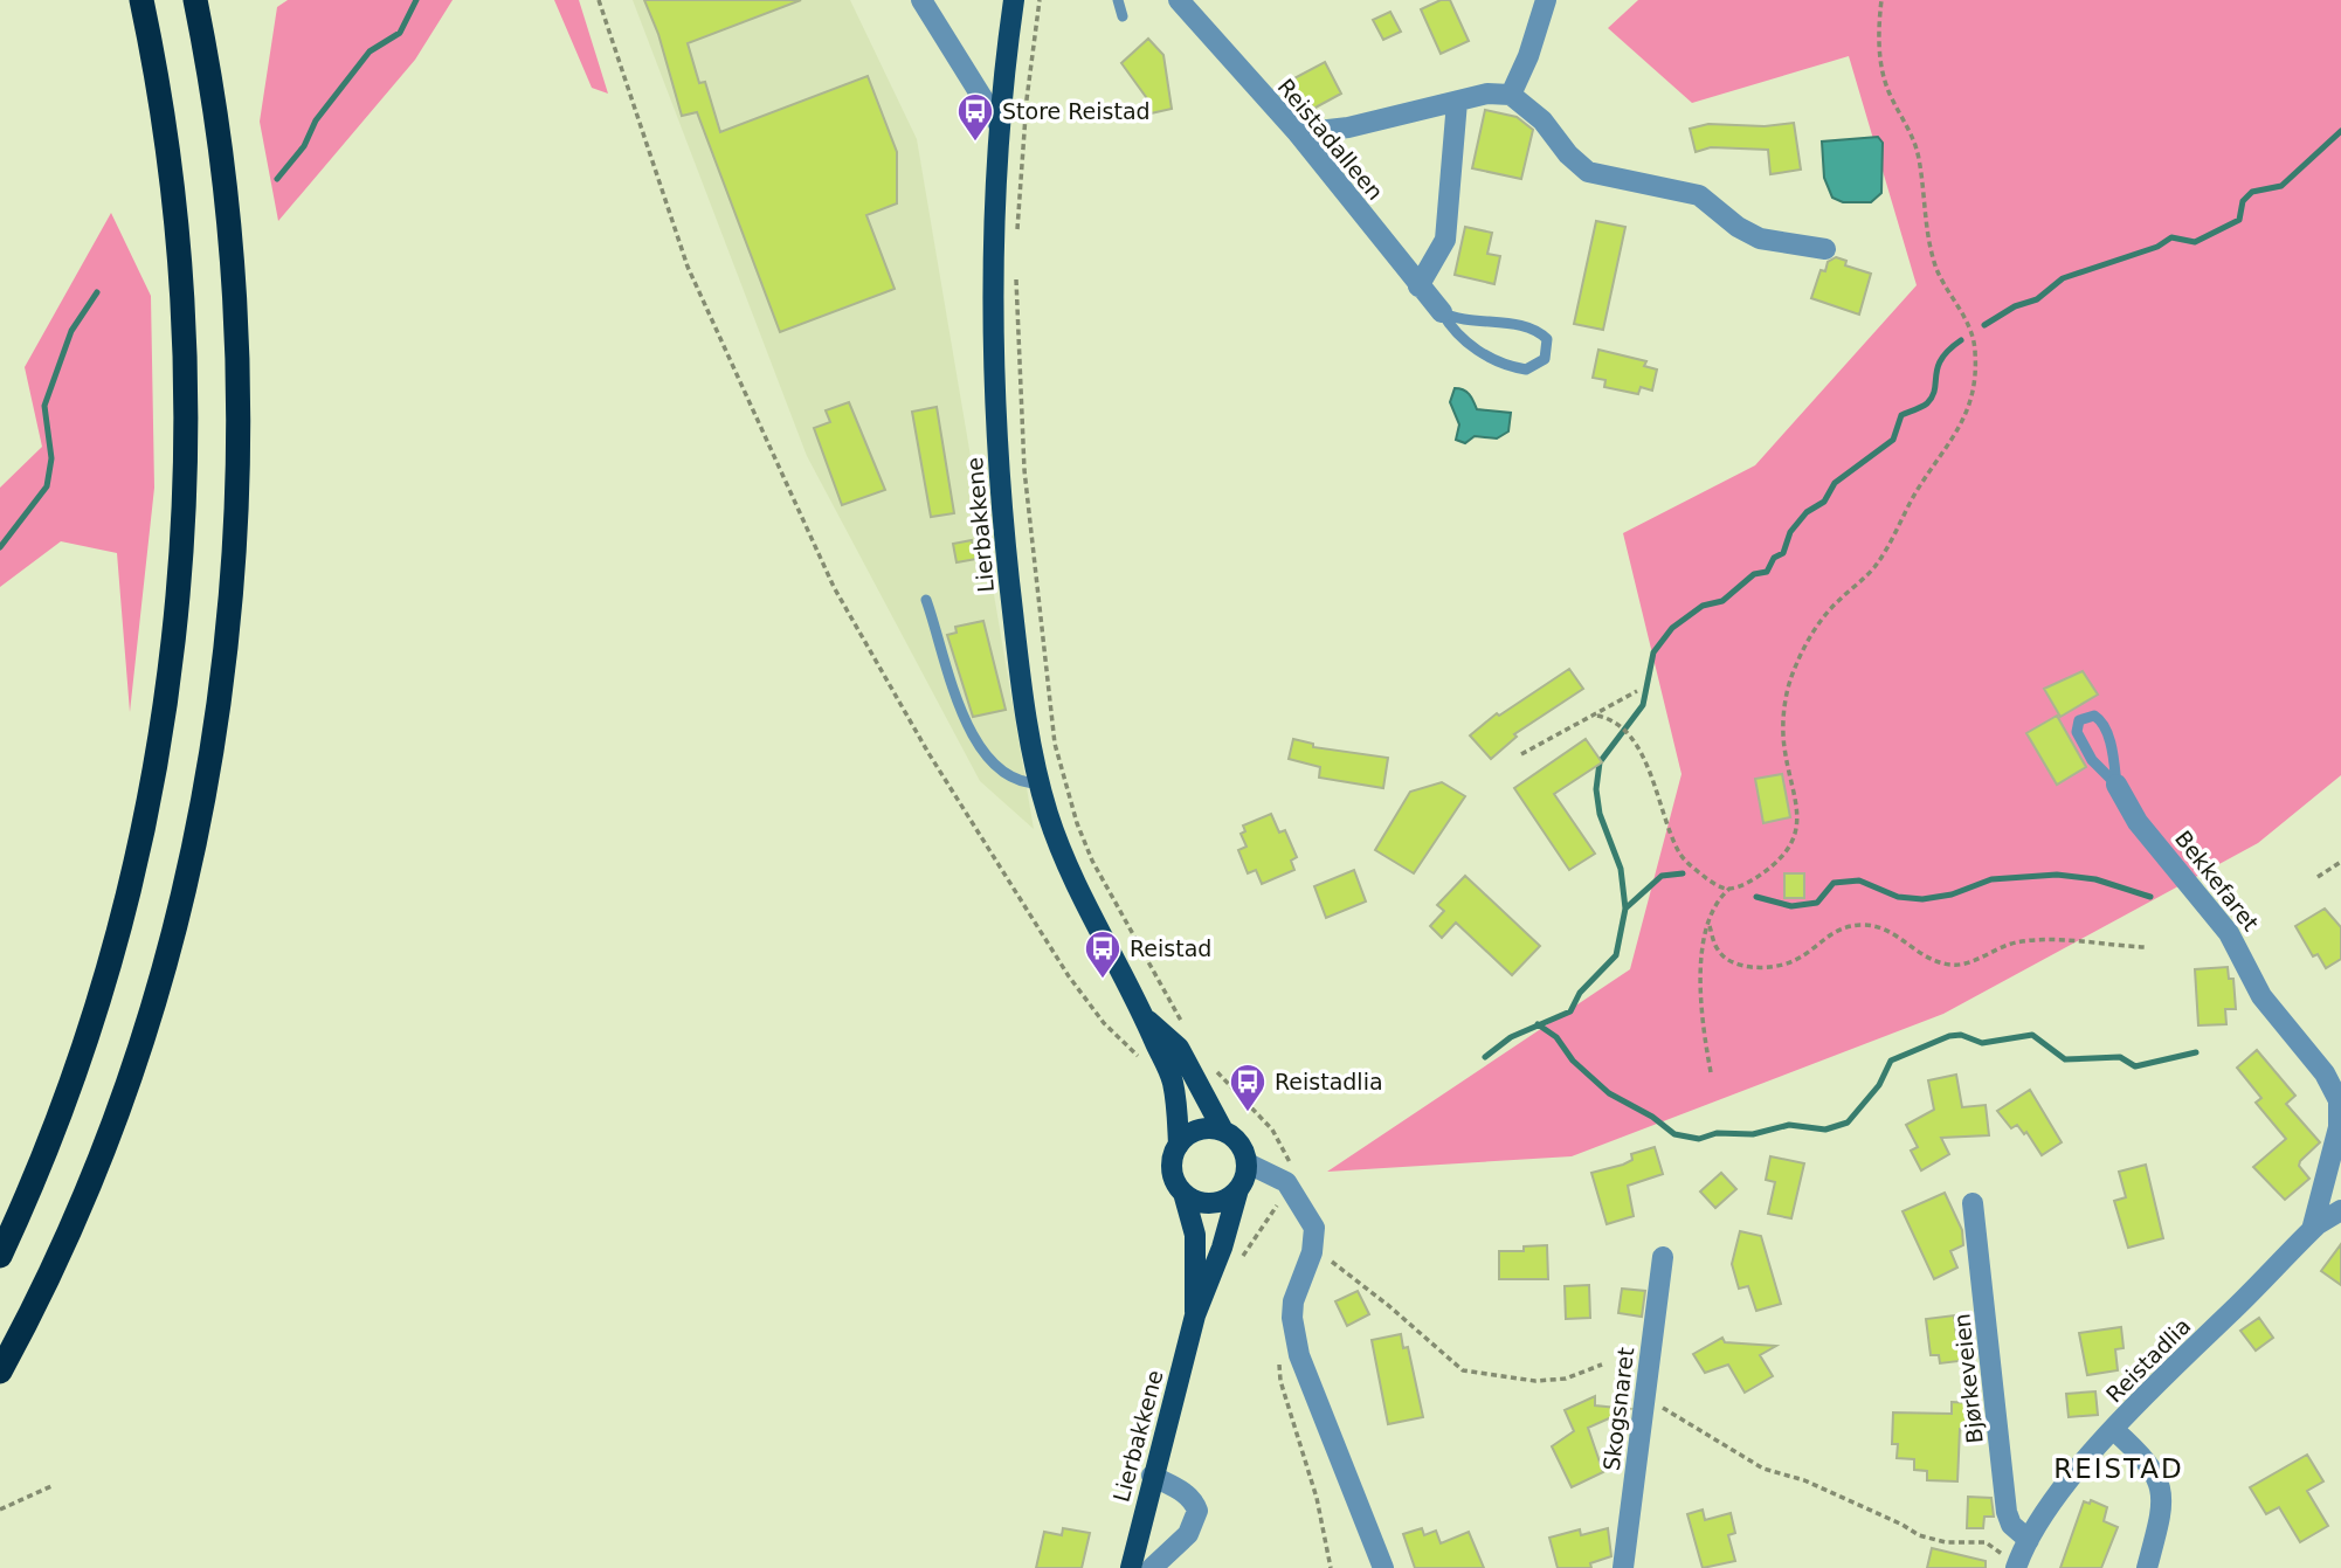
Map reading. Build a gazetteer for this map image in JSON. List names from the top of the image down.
{
  "streets": {
    "main road": ["Lierbakkene"],
    "street": [
      "Reistadalleen",
      "Bekkefaret",
      "Reistadlia",
      "Bjørkeveien",
      "Skogsnaret"
    ]
  },
  "crossings": [
    ["Bekkefaret", "Reistadlia"],
    ["Reistadlia", "Bjørkeveien"]
  ],
  "districts": ["REISTAD"],
  "places": {
    "bus stop": ["Store Reistad", "Reistad", "Reistadlia"]
  }
}
